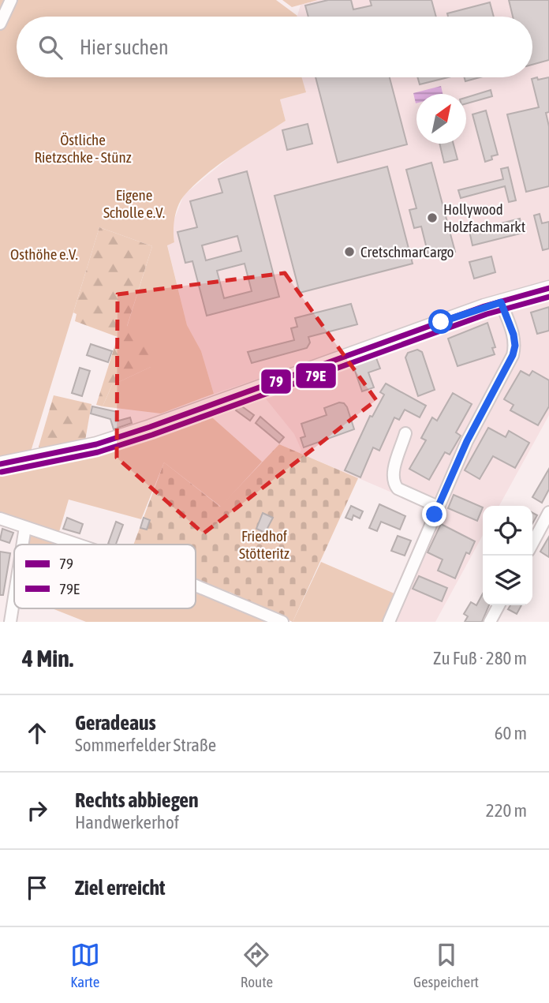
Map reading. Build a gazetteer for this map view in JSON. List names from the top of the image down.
{
  "parks": [
    "Östliche Rietzschke - Stünz",
    "Eigene Scholle e.V.",
    "Osthöhe e.V.",
    "Friedhof Stötteritz"
  ],
  "places": ["Hollywood Holzfachmarkt", "CretschmarCargo"],
  "lines": ["transit line 79", "transit line 79E"],
  "legend": ["79", "79E"],
  "north": "top right",
  "page": {
    "search": "Hier suchen",
    "heading": ["4 Min.", "Zu Fuß · 280 m"],
    "list": [
      ["Geradeaus", "Sommerfelder Straße", "60 m"],
      ["Rechts abbiegen", "Handwerkerhof", "220 m"],
      "Ziel erreicht"
    ],
    "nav": ["Karte", "Route", "Gespeichert"]
  }
}
